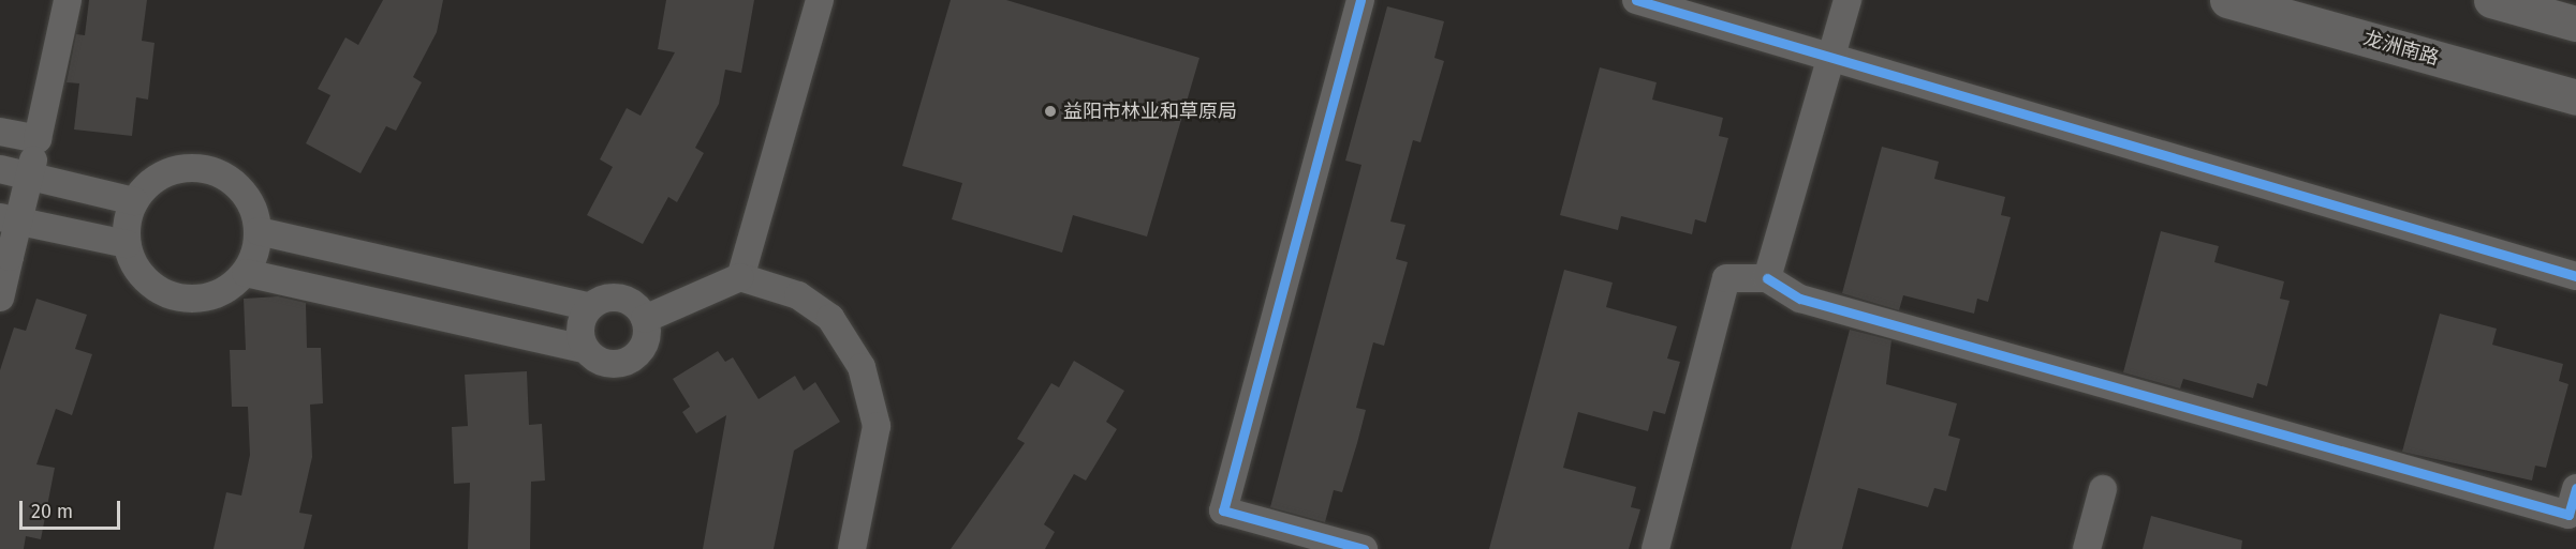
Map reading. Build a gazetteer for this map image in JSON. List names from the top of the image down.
{
  "streets": {
    "main road": ["龙洲南路"]
  },
  "places": ["益阳市林业和草原局"],
  "scale_bar": "20 m"
}
